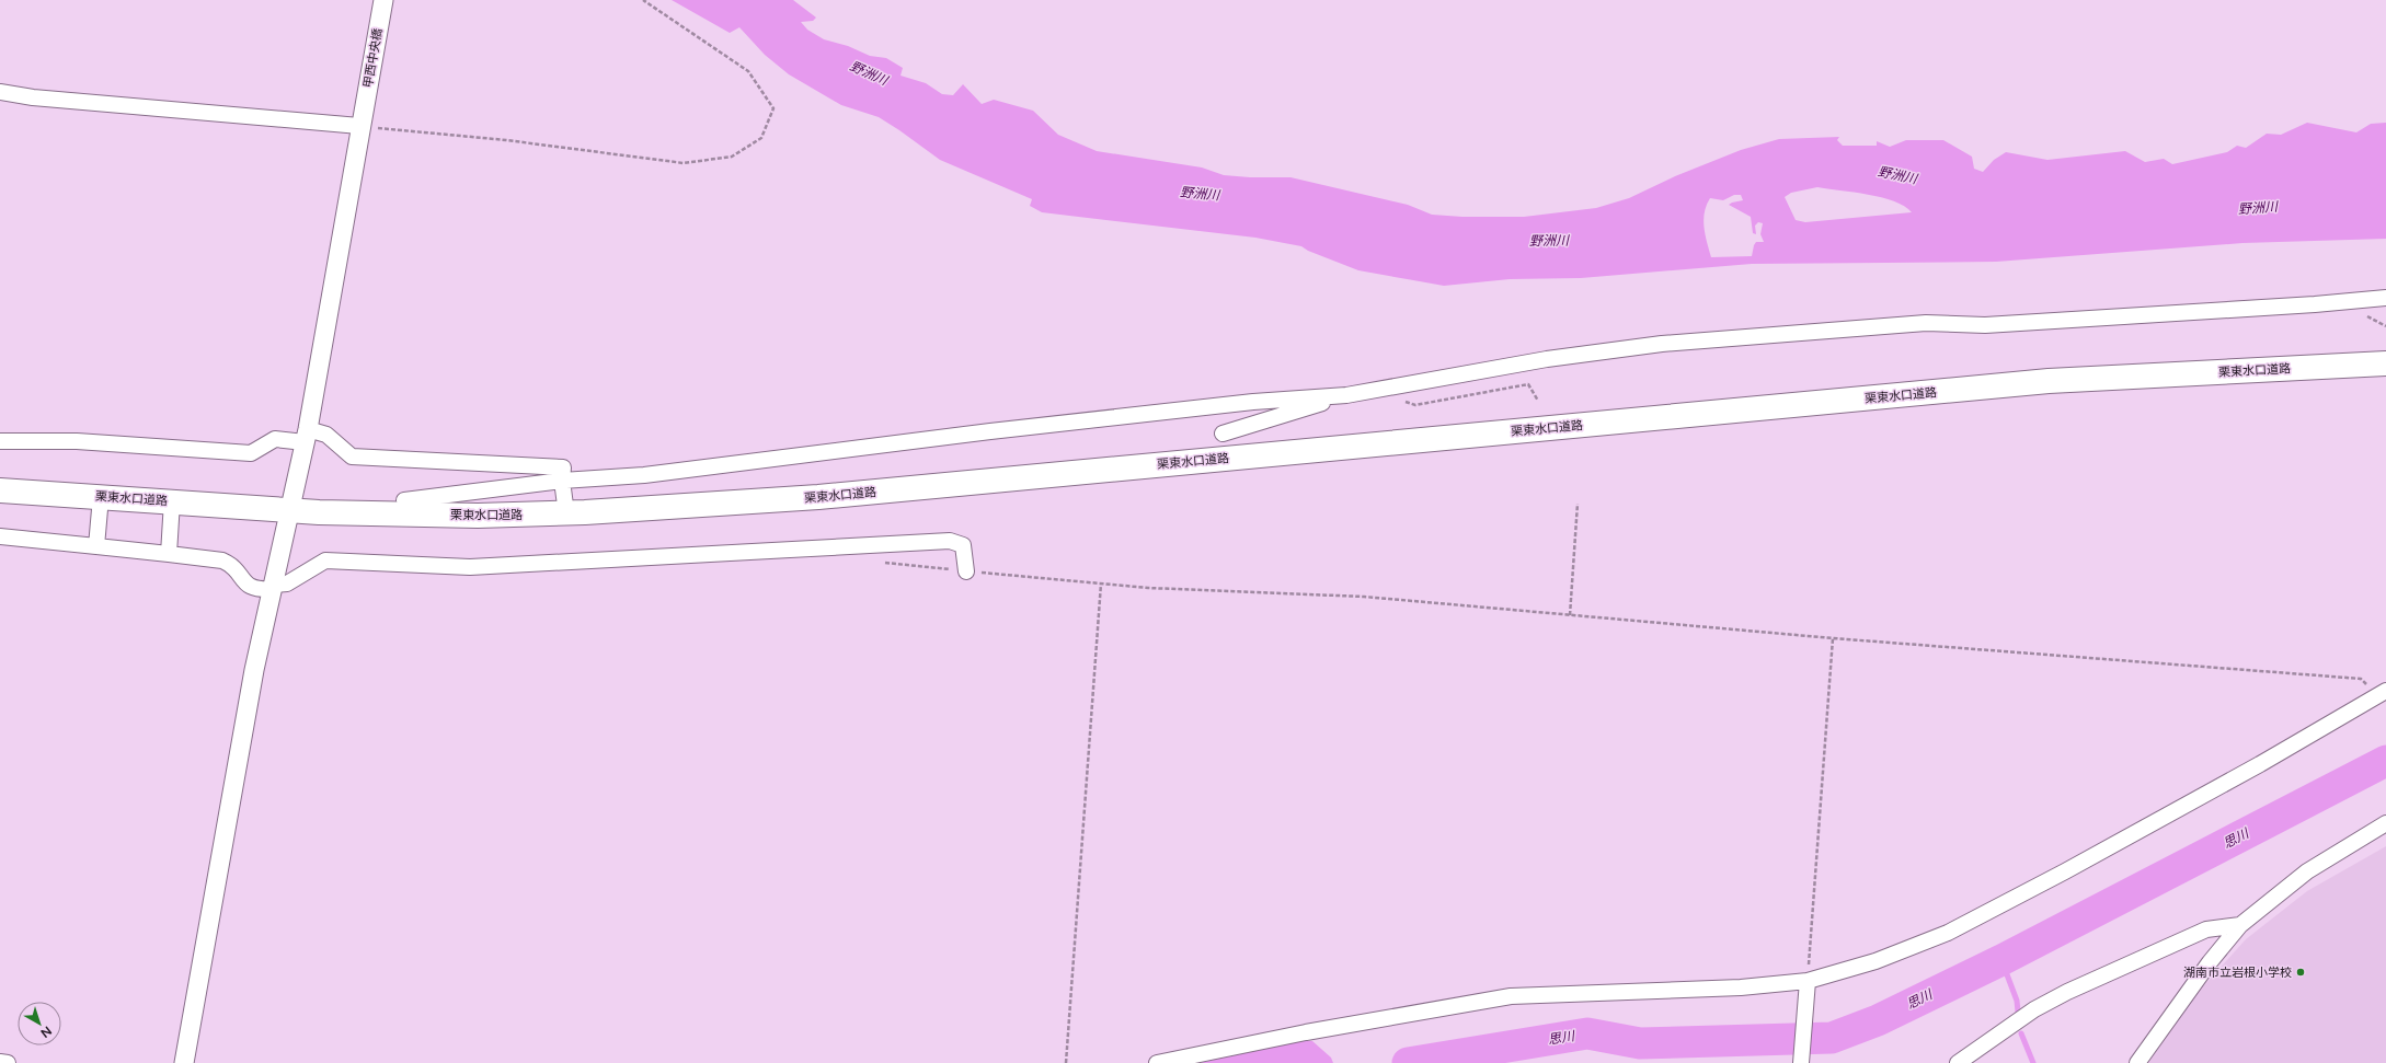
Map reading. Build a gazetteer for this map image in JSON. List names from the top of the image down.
{
  "streets": {
    "highway": ["栗東水口道路"],
    "street": ["甲西中央橋"]
  },
  "crossings": [
    ["甲西中央橋", "栗東水口道路"]
  ],
  "water": ["野洲川", "思川"],
  "places": ["湖南市立岩根小学校"],
  "north": "bottom right"
}
